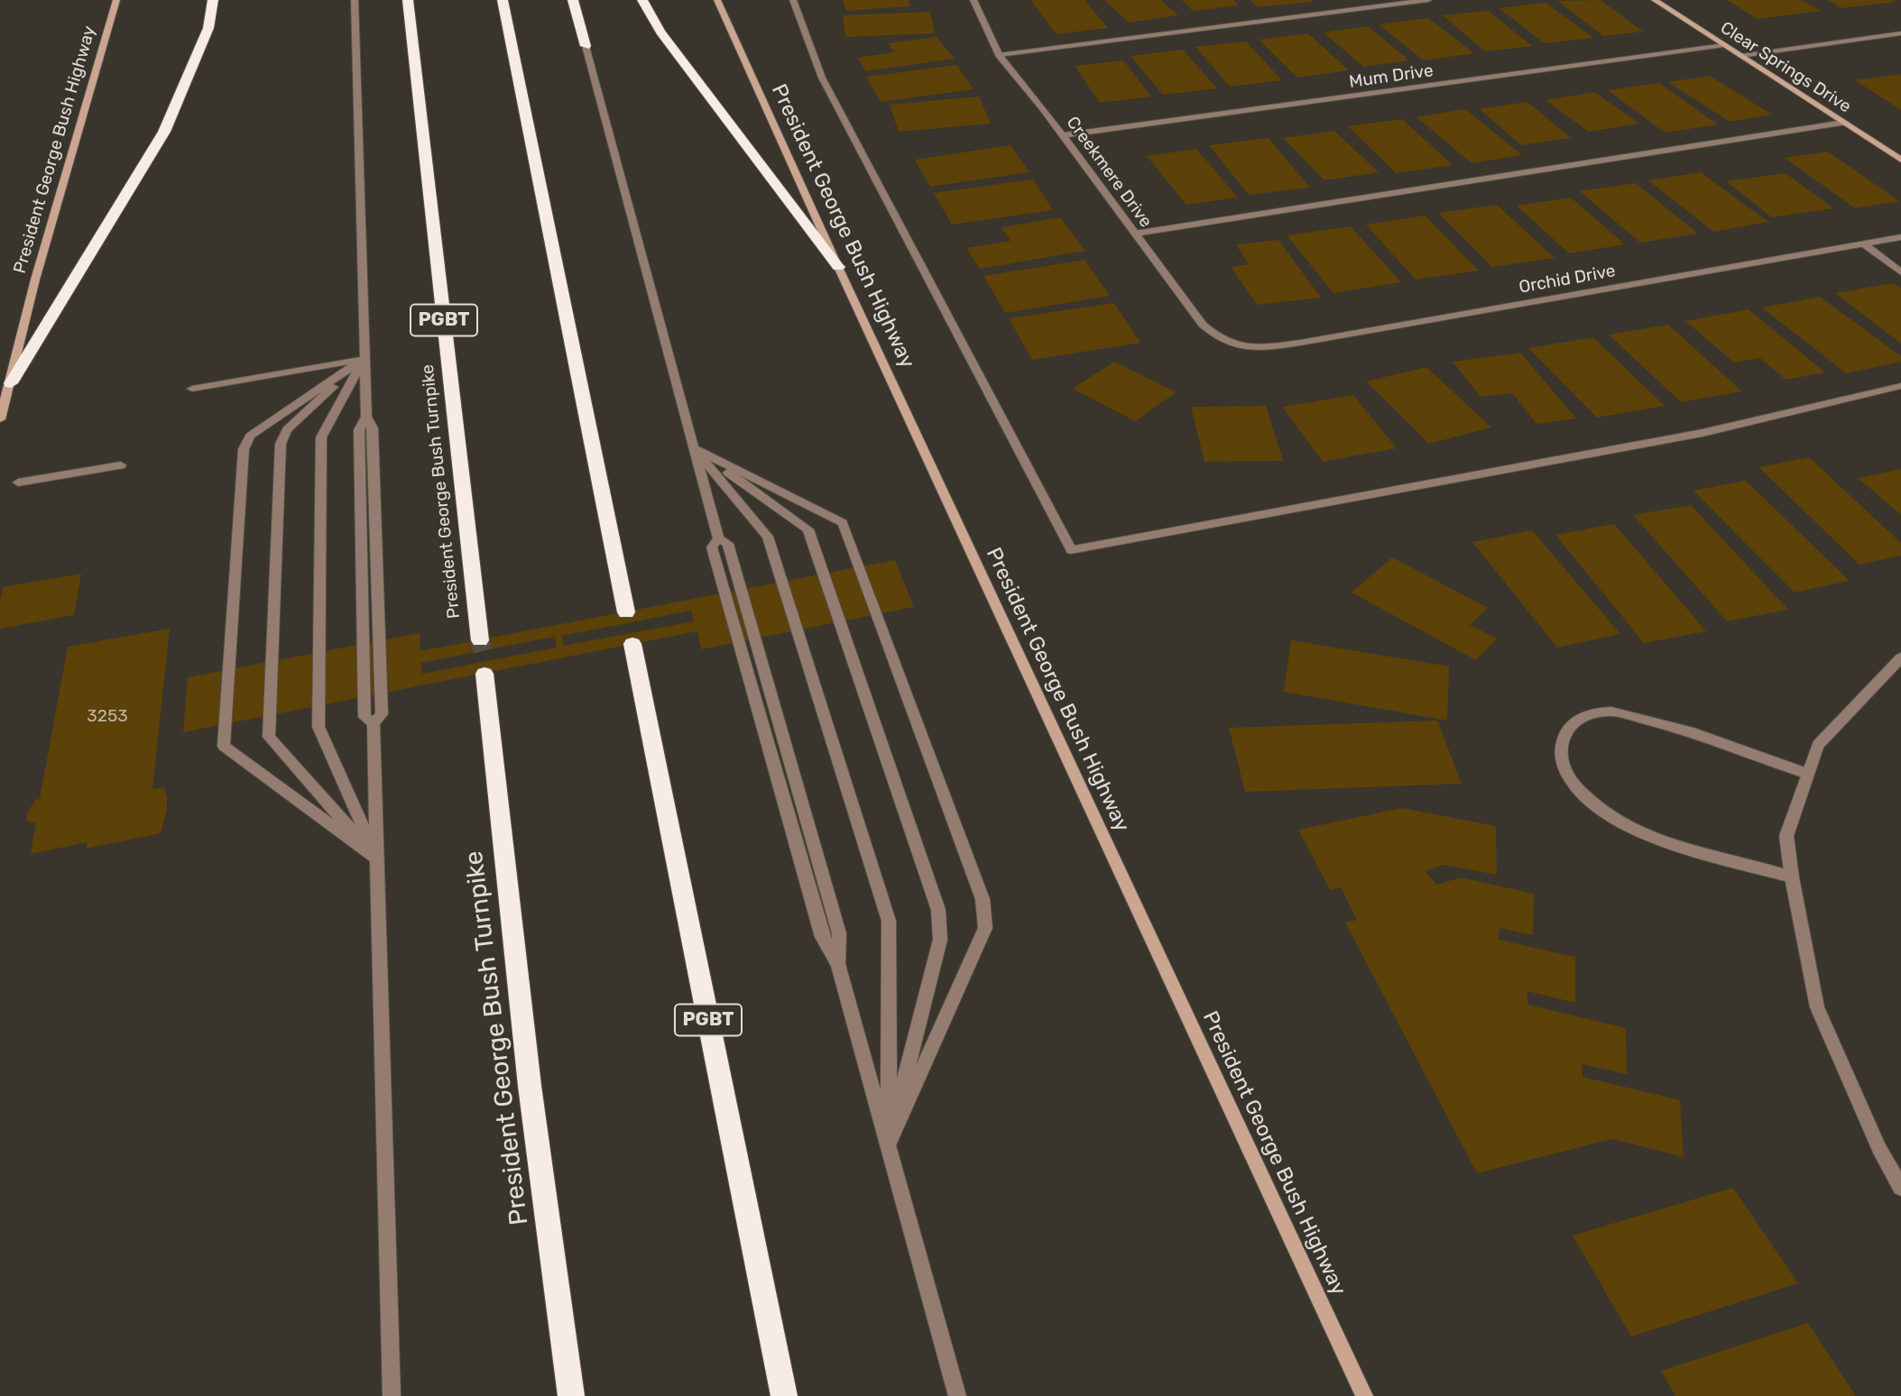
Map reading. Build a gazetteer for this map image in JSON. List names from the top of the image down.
{
  "streets": {
    "highway": ["PGBT", "President George Bush Turnpike"],
    "main road": ["Clear Springs Drive", "President George Bush Highway"],
    "street": ["Mum Drive", "Creekmere Drive", "Orchid Drive"]
  },
  "crossings": [
    ["Clear Springs Drive", "Mum Drive"],
    ["Mum Drive", "Creekmere Drive"],
    ["Creekmere Drive", "Orchid Drive"]
  ],
  "house_numbers": ["3253"]
}
